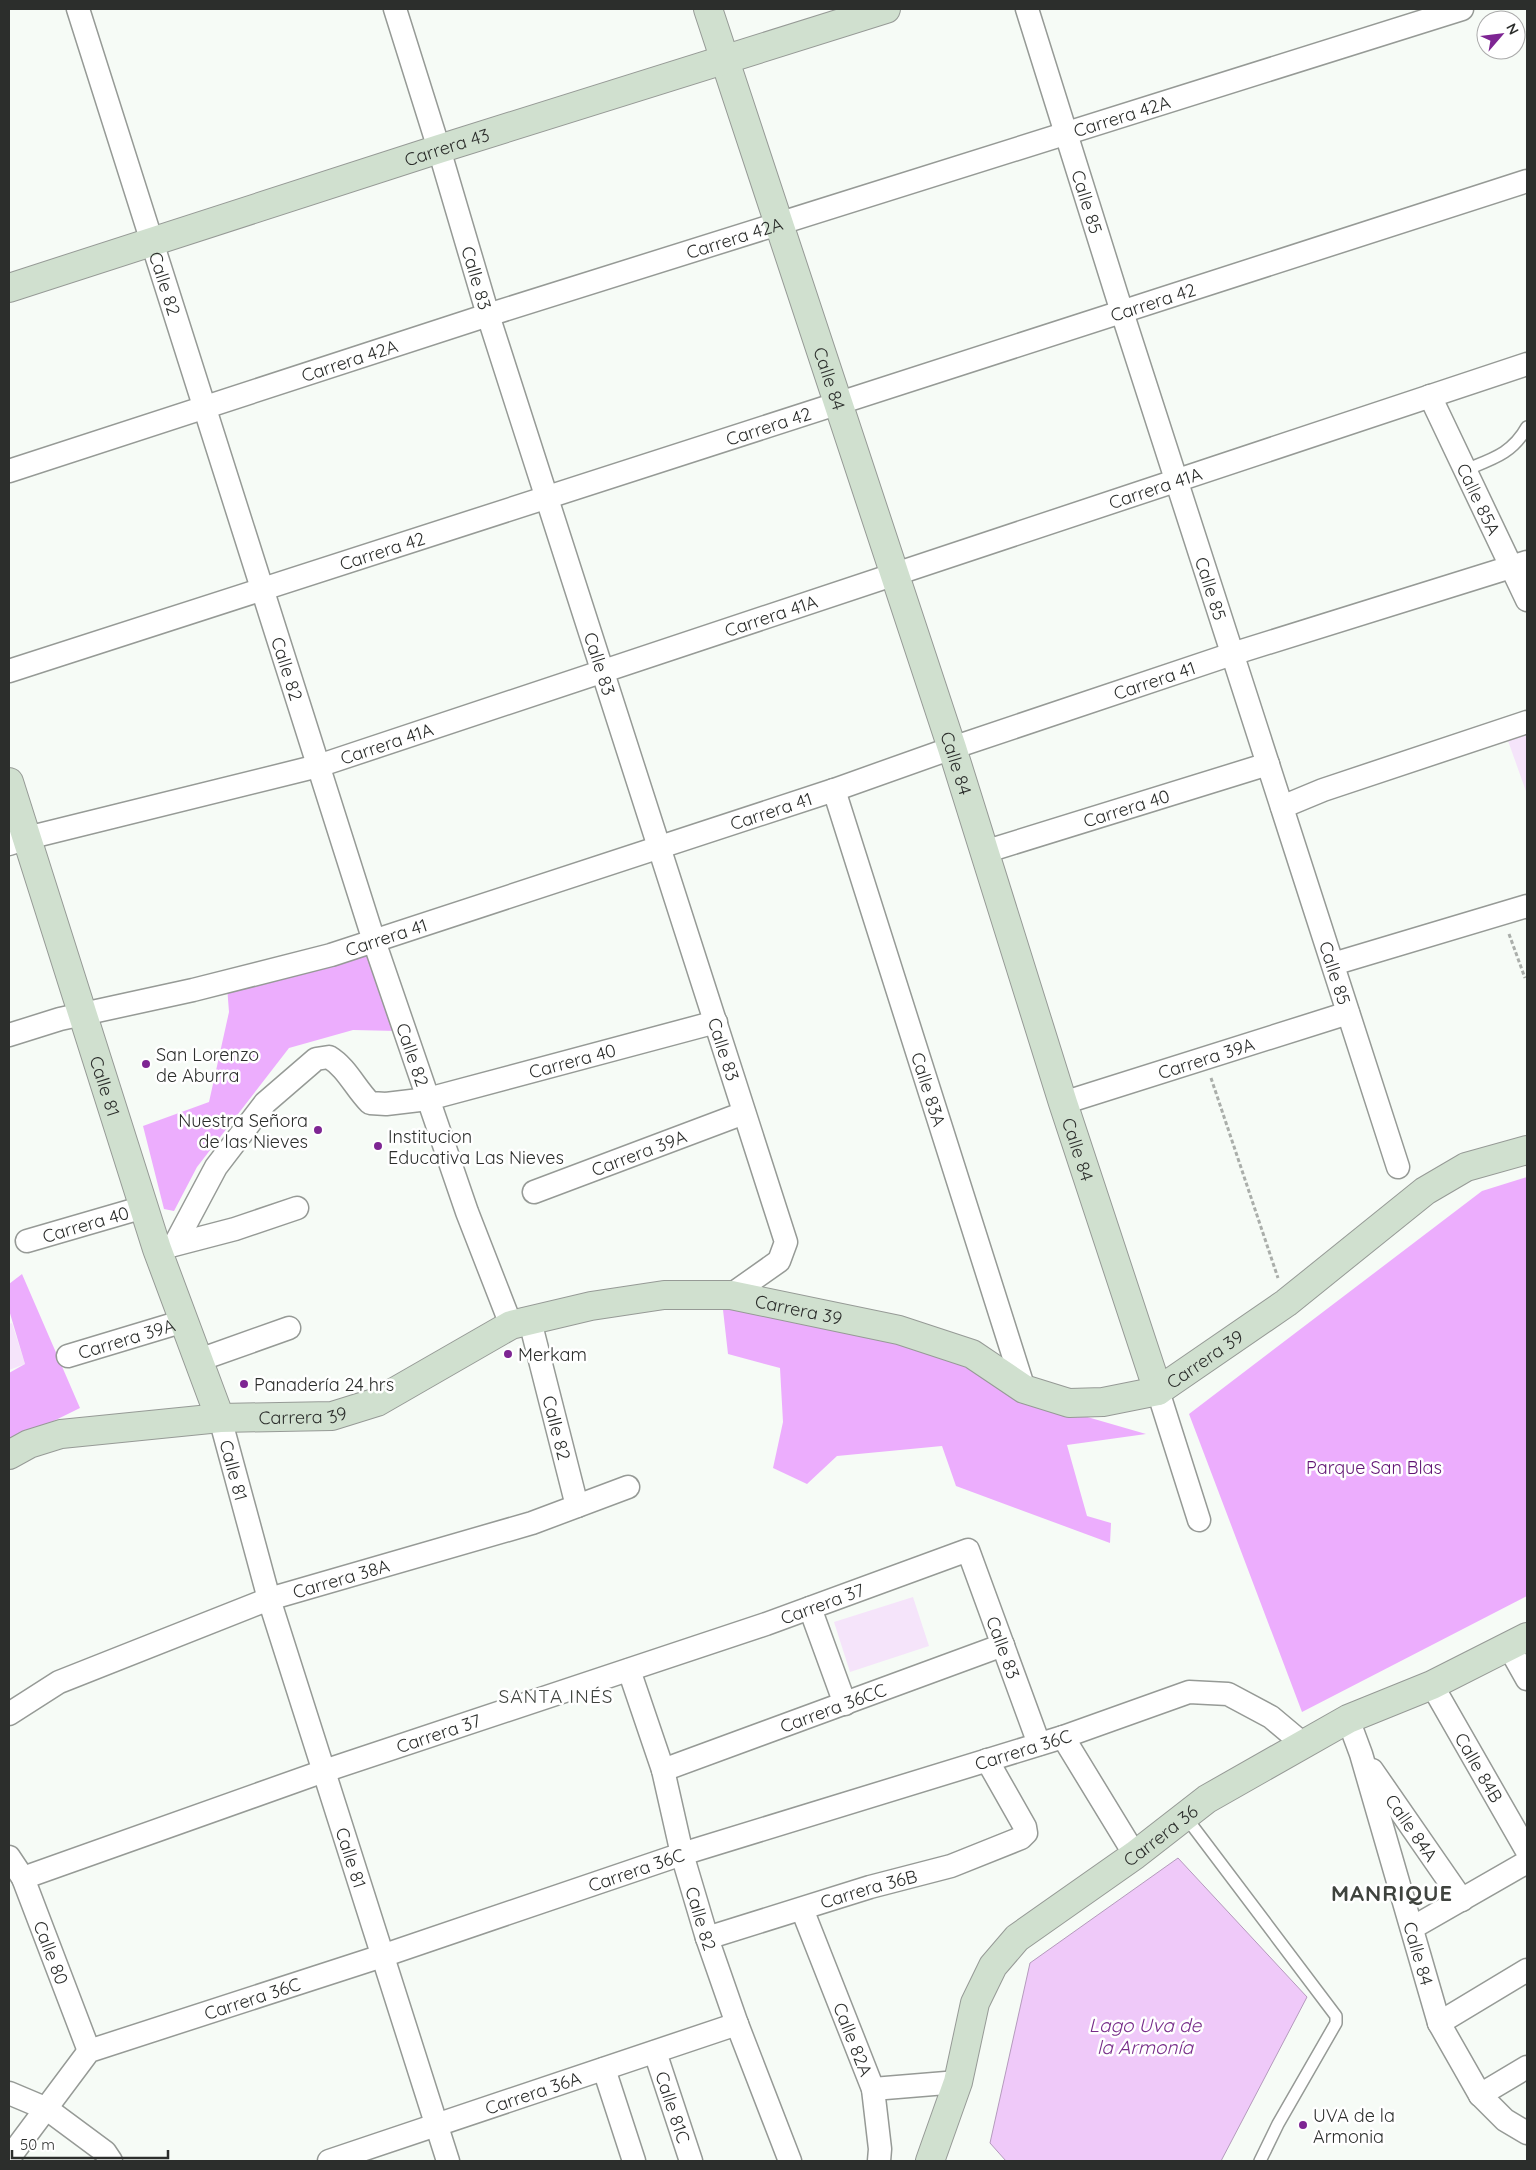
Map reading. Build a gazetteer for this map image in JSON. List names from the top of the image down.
{
  "streets": {
    "street": [
      "Carrera 42A",
      "Carrera 43",
      "Calle 85",
      "Calle 83",
      "Calle 82",
      "Carrera 42",
      "Calle 84",
      "Carrera 41A",
      "Calle 85A",
      "Carrera 41",
      "Carrera 40",
      "Carrera 39A",
      "Calle 81",
      "Calle 83A",
      "Carrera 39",
      "Carrera 38A",
      "Carrera 37",
      "Carrera 36CC",
      "Carrera 36C",
      "Calle 84B",
      "Calle 84A",
      "Carrera 36",
      "Carrera 36B",
      "Calle 80",
      "Calle 82A",
      "Carrera 36A",
      "Calle 81C"
    ]
  },
  "crossings": [
    ["Carrera 42A", "Calle 85"],
    ["Carrera 42A", "Calle 83"],
    ["Carrera 42A", "Calle 82"],
    ["Carrera 42A", "Calle 84"],
    ["Carrera 43", "Calle 83"],
    ["Carrera 43", "Calle 82"],
    ["Carrera 43", "Calle 84"],
    ["Calle 85", "Carrera 42"],
    ["Calle 85", "Carrera 41A"],
    ["Calle 85", "Carrera 41"],
    ["Calle 85", "Carrera 40"],
    ["Calle 85", "Carrera 39A"],
    ["Calle 83", "Carrera 42"],
    ["Calle 83", "Carrera 41A"],
    ["Calle 83", "Carrera 41"],
    ["Calle 83", "Carrera 40"],
    ["Calle 83", "Carrera 39A"],
    ["Calle 83", "Carrera 39"],
    ["Calle 83", "Carrera 37"],
    ["Calle 83", "Carrera 36CC"],
    ["Calle 83", "Carrera 36C"],
    ["Calle 82", "Carrera 42"],
    ["Calle 82", "Carrera 41A"],
    ["Calle 82", "Carrera 41"],
    ["Calle 82", "Carrera 40"],
    ["Calle 82", "Carrera 39"],
    ["Calle 82", "Carrera 38A"],
    ["Calle 82", "Carrera 37"],
    ["Calle 82", "Carrera 36CC"],
    ["Calle 82", "Carrera 36C"],
    ["Calle 82", "Carrera 36B"],
    ["Calle 82", "Carrera 36A"],
    ["Carrera 42", "Calle 84"],
    ["Calle 84", "Carrera 41A"],
    ["Calle 84", "Carrera 41"],
    ["Calle 84", "Carrera 40"],
    ["Calle 84", "Carrera 39A"],
    ["Calle 84", "Carrera 39"],
    ["Calle 84", "Calle 84A"],
    ["Calle 84", "Carrera 36"],
    ["Carrera 41A", "Calle 85A"],
    ["Carrera 41A", "Calle 81"],
    ["Calle 85A", "Carrera 41"],
    ["Carrera 41", "Calle 81"],
    ["Carrera 41", "Calle 83A"],
    ["Carrera 40", "Calle 81"],
    ["Carrera 39A", "Calle 81"],
    ["Calle 81", "Carrera 39"],
    ["Calle 81", "Carrera 38A"],
    ["Calle 81", "Carrera 37"],
    ["Calle 81", "Carrera 36C"],
    ["Calle 81", "Carrera 36A"],
    ["Calle 83A", "Carrera 39"],
    ["Carrera 37", "Calle 80"],
    ["Carrera 36C", "Carrera 36"],
    ["Carrera 36C", "Carrera 36B"],
    ["Carrera 36C", "Calle 80"],
    ["Calle 84B", "Carrera 36"],
    ["Carrera 36", "Calle 82A"],
    ["Carrera 36B", "Calle 82A"],
    ["Carrera 36A", "Calle 81C"]
  ],
  "districts": ["SANTA INÉS", "MANRIQUE"],
  "water": ["Lago Uva de la Armonía"],
  "parks": ["Parque San Blas"],
  "places": [
    "San Lorenzo de Aburra",
    "Nuestra Señora de las Nieves",
    "Institucion Educativa Las Nieves",
    "Merkam",
    "Panadería 24 hrs",
    "UVA de la Armonia"
  ],
  "scale_bar": "50 m",
  "north": "top right"
}
